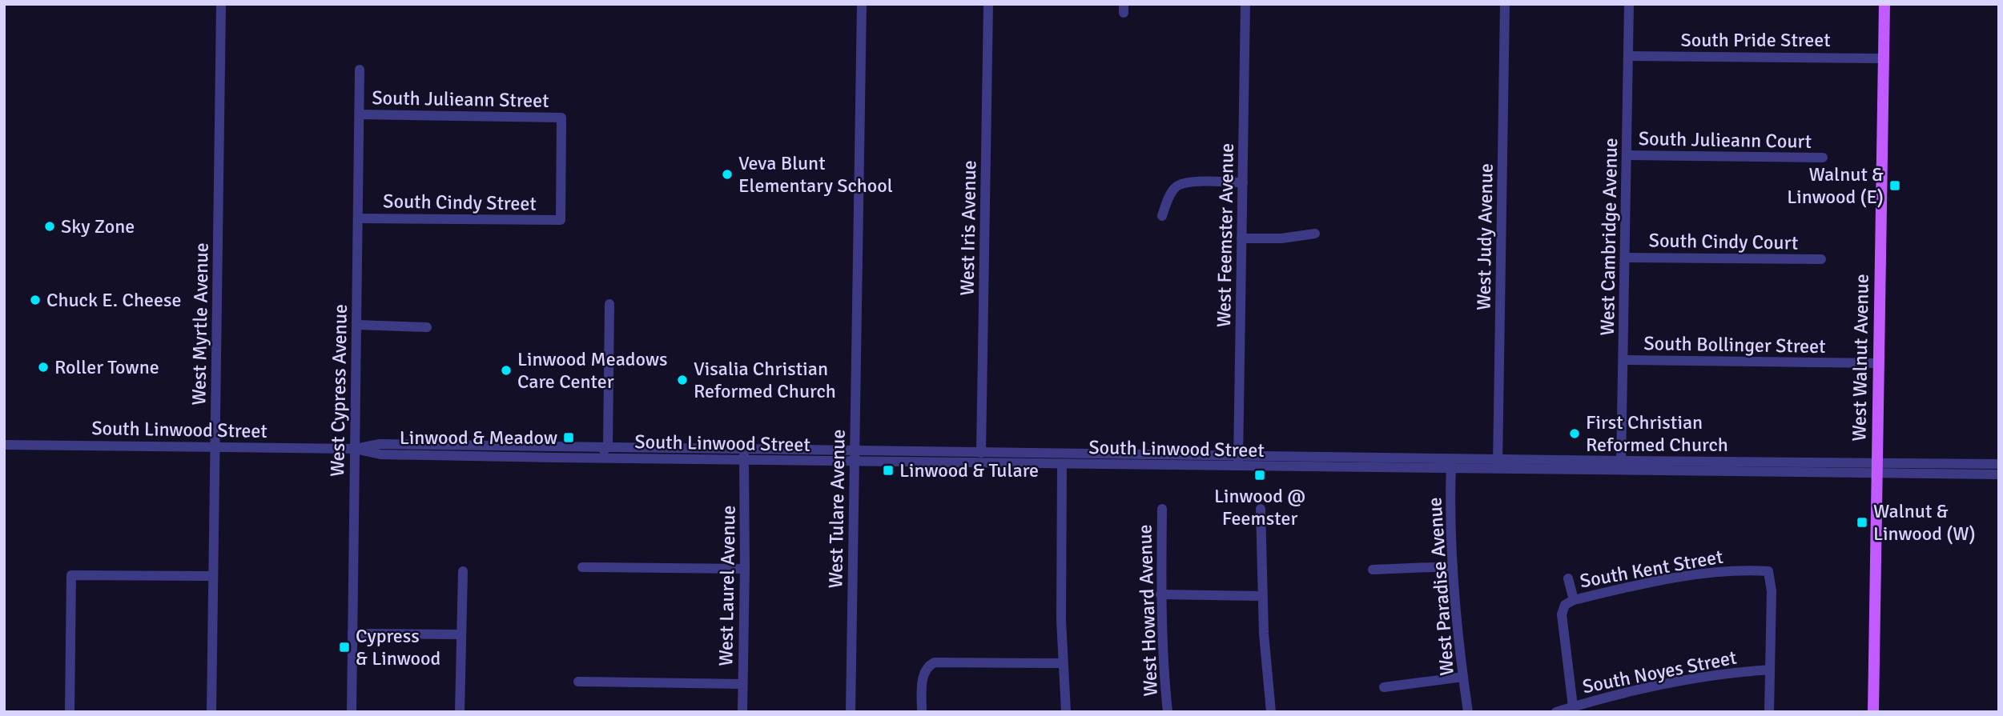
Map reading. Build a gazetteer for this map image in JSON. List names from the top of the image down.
{
  "streets": {
    "main road": ["West Walnut Avenue"],
    "street": [
      "South Pride Street",
      "South Julieann Street",
      "South Julieann Court",
      "South Cindy Street",
      "West Iris Avenue",
      "West Feemster Avenue",
      "West Judy Avenue",
      "West Cambridge Avenue",
      "South Cindy Court",
      "West Myrtle Avenue",
      "South Bollinger Street",
      "West Cypress Avenue",
      "South Linwood Street",
      "West Tulare Avenue",
      "South Kent Street",
      "West Laurel Avenue",
      "West Paradise Avenue",
      "West Howard Avenue",
      "South Noyes Street"
    ]
  },
  "crossings": [
    ["South Pride Street", "West Cambridge Avenue"],
    ["South Pride Street", "West Walnut Avenue"],
    ["South Julieann Street", "South Cindy Street"],
    ["South Julieann Street", "West Cypress Avenue"],
    ["South Julieann Court", "West Cambridge Avenue"],
    ["South Cindy Street", "West Cypress Avenue"],
    ["West Iris Avenue", "South Linwood Street"],
    ["West Feemster Avenue", "South Linwood Street"],
    ["West Judy Avenue", "South Linwood Street"],
    ["West Cambridge Avenue", "South Cindy Court"],
    ["West Cambridge Avenue", "South Bollinger Street"],
    ["West Cambridge Avenue", "South Linwood Street"],
    ["West Myrtle Avenue", "South Linwood Street"],
    ["South Bollinger Street", "West Walnut Avenue"],
    ["West Walnut Avenue", "South Linwood Street"],
    ["West Cypress Avenue", "South Linwood Street"],
    ["South Linwood Street", "West Tulare Avenue"],
    ["South Linwood Street", "West Laurel Avenue"],
    ["South Linwood Street", "West Paradise Avenue"],
    ["South Kent Street", "South Noyes Street"]
  ],
  "places": {
    "other": [
      "Veva Blunt Elementary School",
      "Sky Zone",
      "Chuck E. Cheese",
      "Roller Towne",
      "Linwood Meadows Care Center",
      "Visalia Christian Reformed Church",
      "First Christian Reformed Church"
    ],
    "transit": [
      "Walnut & Linwood (E)",
      "Linwood & Meadow",
      "Linwood & Tulare",
      "Linwood @ Feemster",
      "Walnut & Linwood (W)",
      "Cypress & Linwood"
    ]
  }
}
